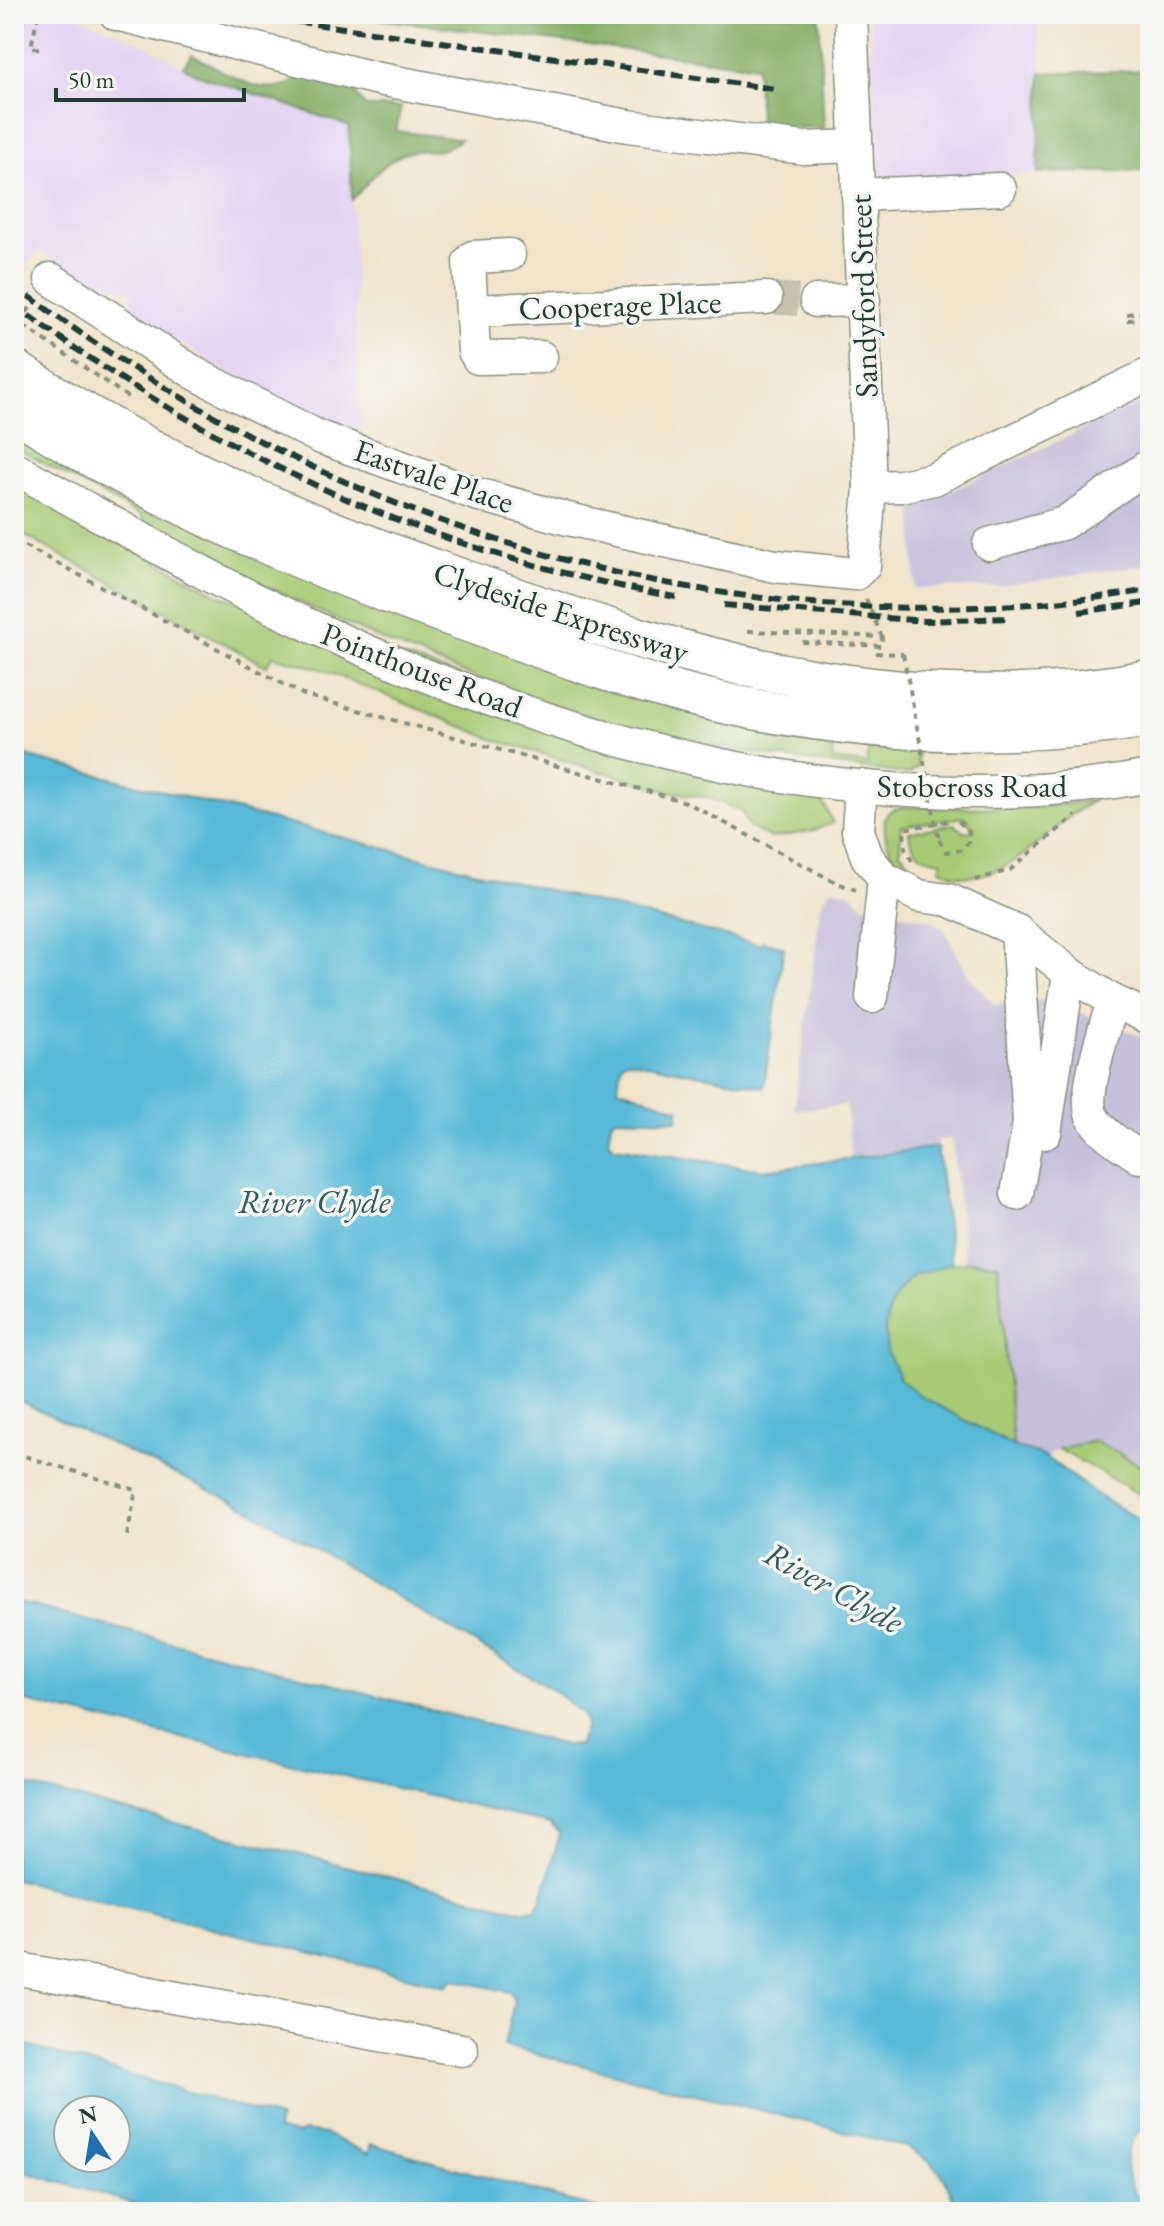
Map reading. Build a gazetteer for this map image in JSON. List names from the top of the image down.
{
  "streets": {
    "main road": ["Clydeside Expressway"],
    "street": [
      "Sandyford Street",
      "Cooperage Place",
      "Eastvale Place",
      "Pointhouse Road",
      "Stobcross Road"
    ]
  },
  "crossings": [
    ["Sandyford Street", "Eastvale Place"],
    ["Pointhouse Road", "Stobcross Road"]
  ],
  "water": ["River Clyde"],
  "scale_bar": "50 m",
  "north": "top"
}
